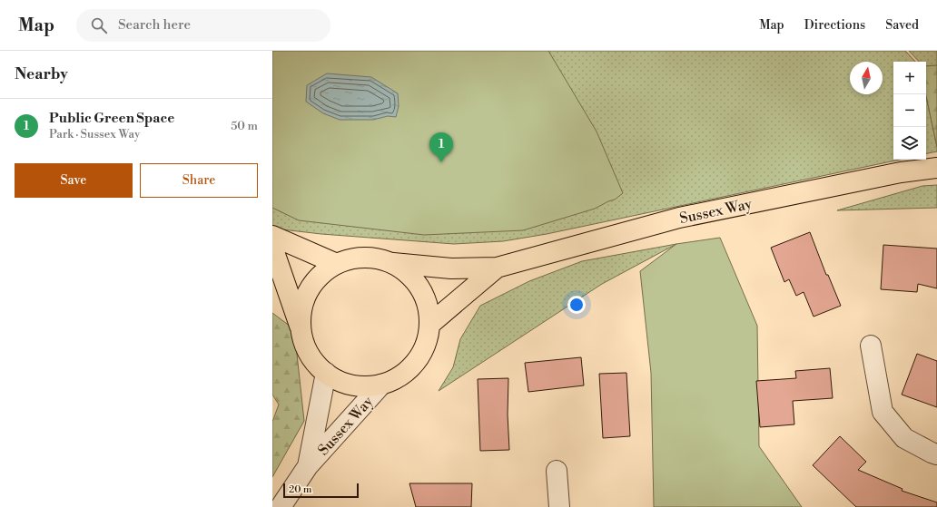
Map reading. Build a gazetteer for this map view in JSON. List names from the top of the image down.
{
  "streets": {
    "main road": ["Sussex Way"]
  },
  "scale_bar": "20 m",
  "north": "top",
  "page": {
    "header": "Map",
    "search": "Search here",
    "nav": ["Map", "Directions", "Saved"],
    "heading": "Nearby",
    "map_buttons": ["+", "−"],
    "list": [
      {
        "mark": "1",
        "name": "Public Green Space",
        "note": "Park · Sussex Way",
        "value": "50 m"
      }
    ],
    "pins": "1",
    "buttons": ["Save", "Share"],
    "scale": "20 m"
  }
}
